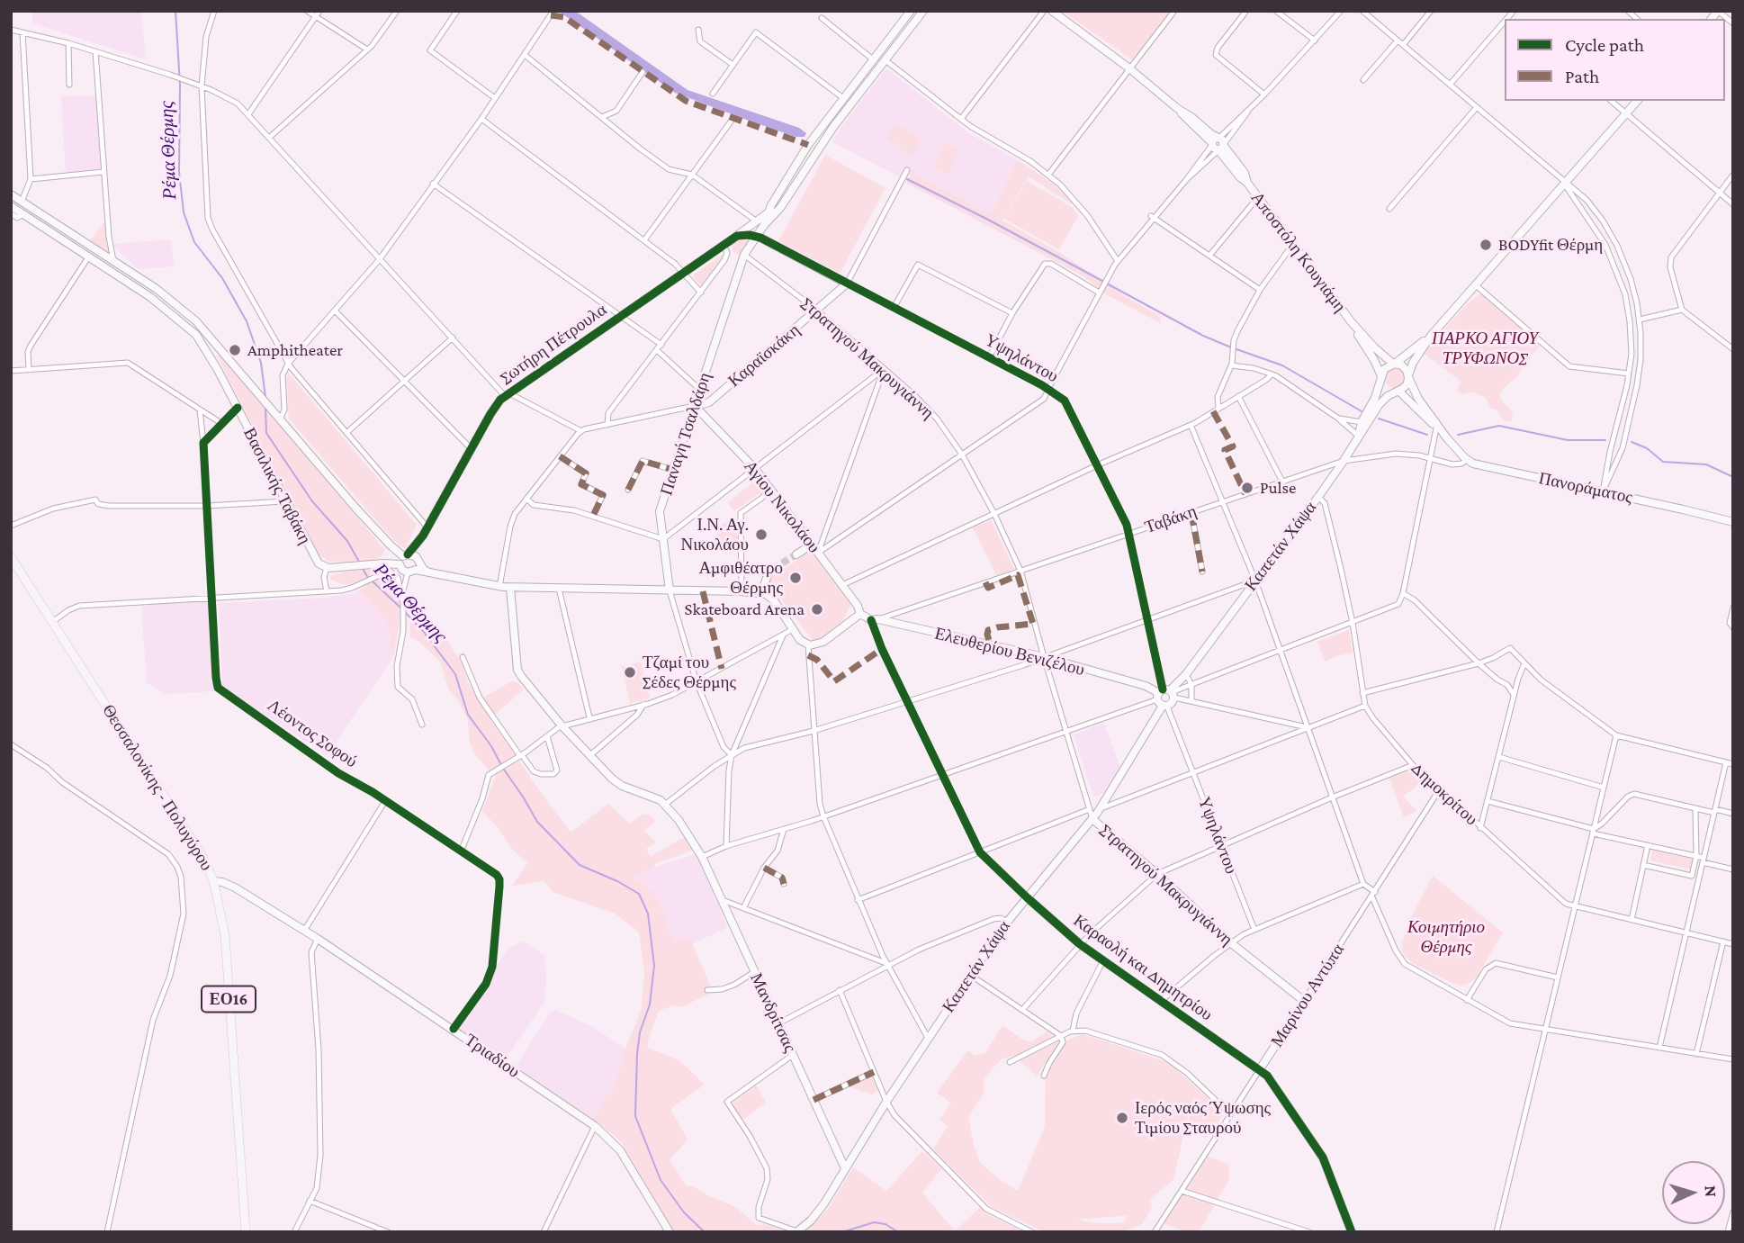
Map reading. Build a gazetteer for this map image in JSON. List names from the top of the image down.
{
  "streets": {
    "main road": [
      "Αποστόλη Κουγιάμη",
      "Σωτήρη Πέτρουλα",
      "Καραϊσκάκη",
      "Στρατηγού Μακρυγιάννη",
      "Υψηλάντου",
      "Παναγή Τσαλδάρη",
      "Βασιλικής Ταβάκη",
      "Πανοράματος",
      "Αγίου Νικολάου",
      "Καπετάν Χάψα",
      "Ελευθερίου Βενιζέλου",
      "Θεσσαλονίκης - Πολυγύρου",
      "Καραολή και Δημητρίου",
      "Μαρίνου Αντύπα",
      "ΕΟ16",
      "Μανδρίτσας",
      "Τριαδίου"
    ],
    "street": ["Ταβάκη", "Λέοντος Σοφού", "Δημοκρίτου"]
  },
  "crossings": [
    ["Σωτήρη Πέτρουλα", "Παναγή Τσαλδάρη"],
    ["Σωτήρη Πέτρουλα", "Βασιλικής Ταβάκη"],
    ["Καραϊσκάκη", "Στρατηγού Μακρυγιάννη"],
    ["Καραϊσκάκη", "Υψηλάντου"],
    ["Καραϊσκάκη", "Παναγή Τσαλδάρη"],
    ["Καραϊσκάκη", "Αγίου Νικολάου"],
    ["Στρατηγού Μακρυγιάννη", "Παναγή Τσαλδάρη"],
    ["Στρατηγού Μακρυγιάννη", "Ταβάκη"],
    ["Στρατηγού Μακρυγιάννη", "Καπετάν Χάψα"],
    ["Στρατηγού Μακρυγιάννη", "Ελευθερίου Βενιζέλου"],
    ["Στρατηγού Μακρυγιάννη", "Μαρίνου Αντύπα"],
    ["Υψηλάντου", "Παναγή Τσαλδάρη"],
    ["Υψηλάντου", "Ταβάκη"],
    ["Υψηλάντου", "Καπετάν Χάψα"],
    ["Υψηλάντου", "Ελευθερίου Βενιζέλου"],
    ["Παναγή Τσαλδάρη", "Αγίου Νικολάου"],
    ["Πανοράματος", "Ταβάκη"],
    ["Αγίου Νικολάου", "Ελευθερίου Βενιζέλου"],
    ["Ταβάκη", "Καπετάν Χάψα"],
    ["Ταβάκη", "Ελευθερίου Βενιζέλου"],
    ["Ταβάκη", "Καραολή και Δημητρίου"],
    ["Καπετάν Χάψα", "Ελευθερίου Βενιζέλου"],
    ["Καπετάν Χάψα", "Δημοκρίτου"],
    ["Καπετάν Χάψα", "Καραολή και Δημητρίου"],
    ["Καπετάν Χάψα", "Μανδρίτσας"],
    ["Ελευθερίου Βενιζέλου", "Καραολή και Δημητρίου"],
    ["Λέοντος Σοφού", "Τριαδίου"],
    ["Θεσσαλονίκης - Πολυγύρου", "Τριαδίου"],
    ["Δημοκρίτου", "Μαρίνου Αντύπα"],
    ["Καραολή και Δημητρίου", "Μαρίνου Αντύπα"]
  ],
  "water": ["Ρέμα Θέρμης"],
  "parks": ["ΠΑΡΚΟ ΑΓΙΟΥ ΤΡΥΦΩΝΟΣ", "Κοιμητήριο Θέρμης"],
  "places": [
    "BODYfit Θέρμη",
    "Amphitheater",
    "Pulse",
    "Ι.Ν. Αγ. Νικολάου",
    "Αμφιθέατρο Θέρμης",
    "Skateboard Arena",
    "Τζαμί του Σέδες Θέρμης",
    "Ιερός ναός Ύψωσης Τιμίου Σταυρού"
  ],
  "legend": ["Cycle path", "Path"],
  "north": "right"
}
